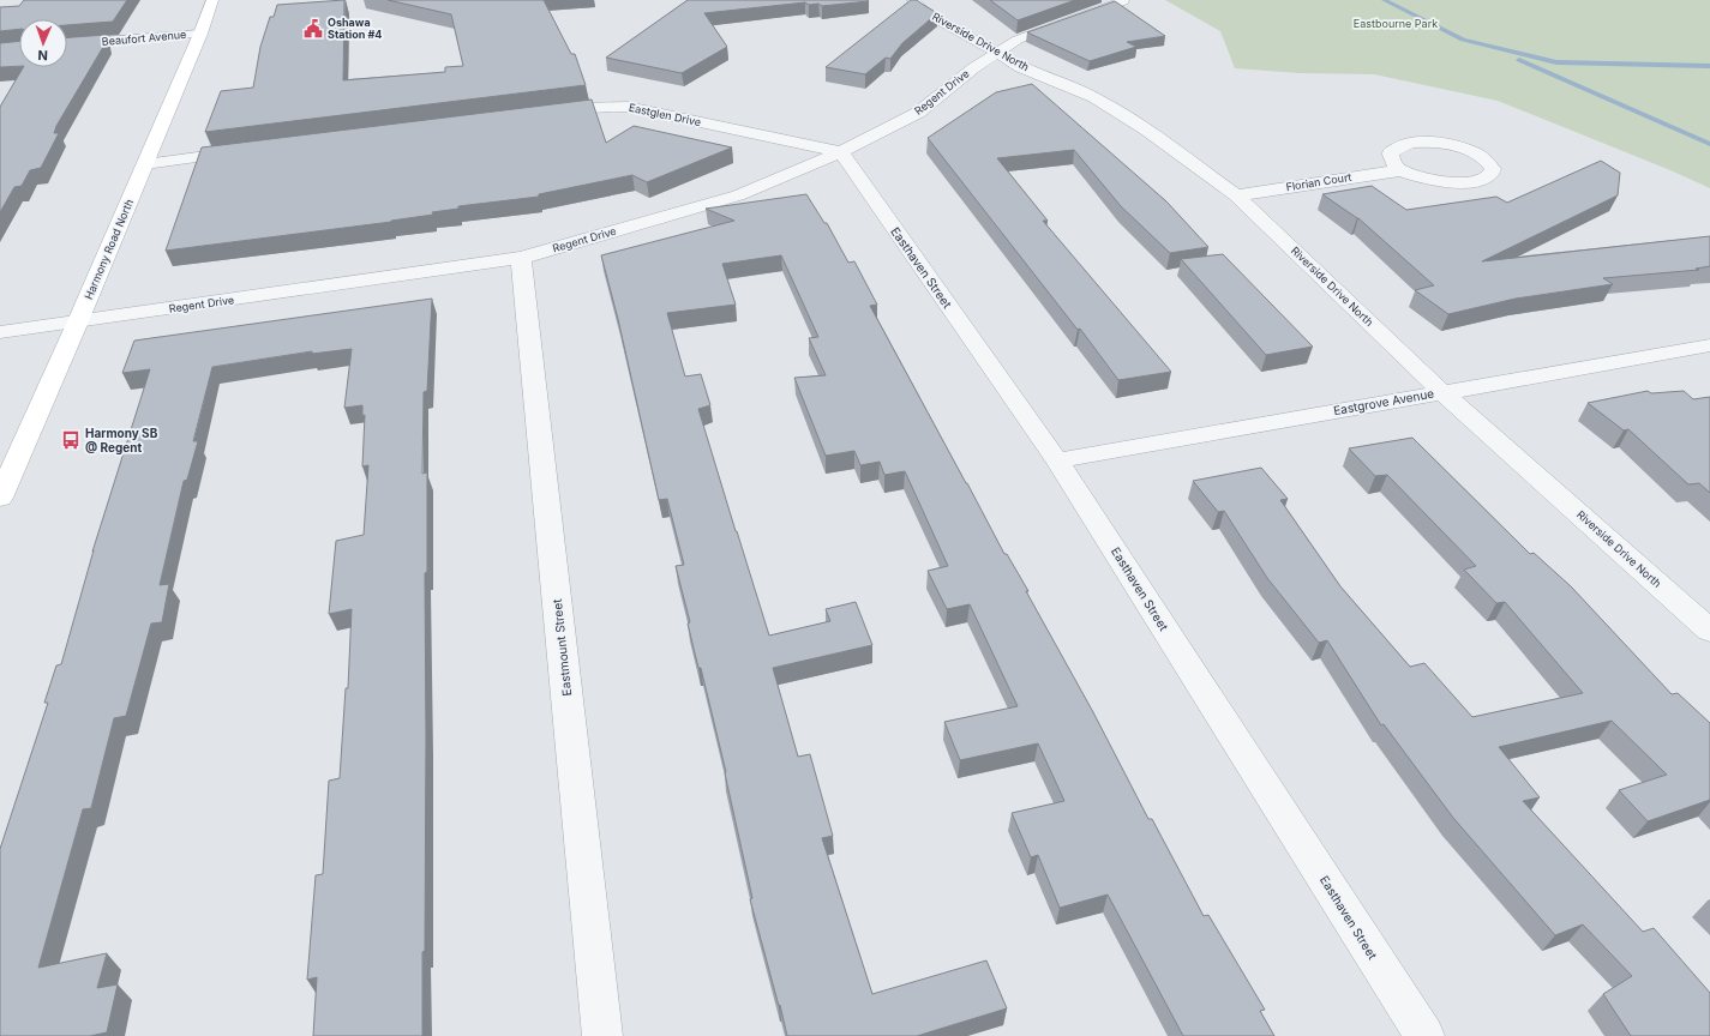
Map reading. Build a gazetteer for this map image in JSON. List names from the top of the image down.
{
  "streets": {
    "main road": ["Harmony Road North"],
    "street": [
      "Beaufort Avenue",
      "Riverside Drive North",
      "Regent Drive",
      "Eastglen Drive",
      "Florian Court",
      "Easthaven Street",
      "Eastgrove Avenue",
      "Eastmount Street"
    ]
  },
  "crossings": [
    ["Beaufort Avenue", "Harmony Road North"],
    ["Riverside Drive North", "Regent Drive"],
    ["Riverside Drive North", "Florian Court"],
    ["Riverside Drive North", "Eastgrove Avenue"],
    ["Regent Drive", "Eastglen Drive"],
    ["Regent Drive", "Harmony Road North"],
    ["Regent Drive", "Easthaven Street"],
    ["Regent Drive", "Eastmount Street"],
    ["Eastglen Drive", "Easthaven Street"],
    ["Easthaven Street", "Eastgrove Avenue"]
  ],
  "parks": ["Eastbourne Park"],
  "places": {
    "public building": ["Oshawa Station #4"],
    "bus stop": ["Harmony SB @ Regent"]
  },
  "north": "bottom"
}
